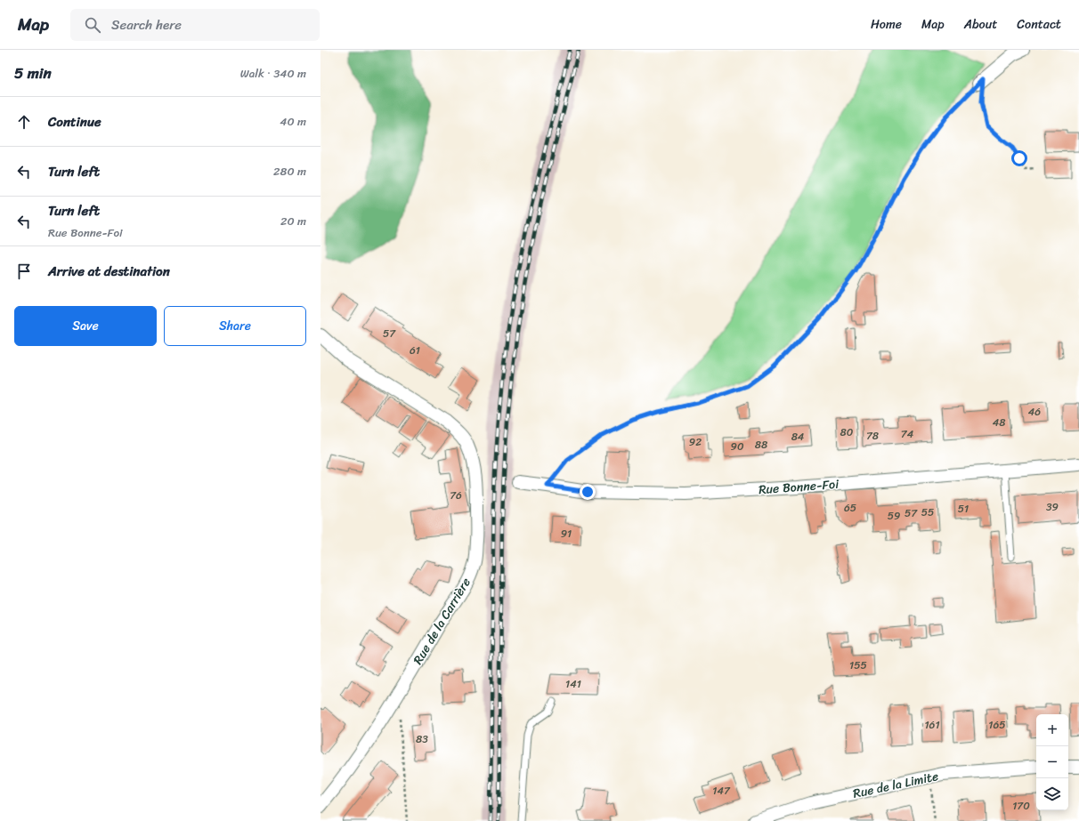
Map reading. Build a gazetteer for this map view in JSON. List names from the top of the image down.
{
  "streets": {
    "street": ["Rue Bonne-Foi", "Rue de la Carrière", "Rue de la Limite"]
  },
  "house_numbers": [
    "57",
    "61",
    "46",
    "48",
    "80",
    "74",
    "78",
    "84",
    "92",
    "88",
    "90",
    "76",
    "39",
    "65",
    "51",
    "55",
    "57",
    "59",
    "91",
    "155",
    "141",
    "161",
    "165",
    "83",
    "147",
    "170"
  ],
  "page": {
    "header": "Map",
    "search": "Search here",
    "nav": [
      "Home",
      "Map",
      "About",
      "Contact"
    ],
    "heading": ["5 min", "Walk · 340 m"],
    "list": [
      ["Continue", "40 m"],
      ["Turn left", "280 m"],
      ["Turn left", "Rue Bonne-Foi", "20 m"],
      "Arrive at destination"
    ],
    "buttons": ["Save", "Share"],
    "map_buttons": ["+", "−"]
  }
}
